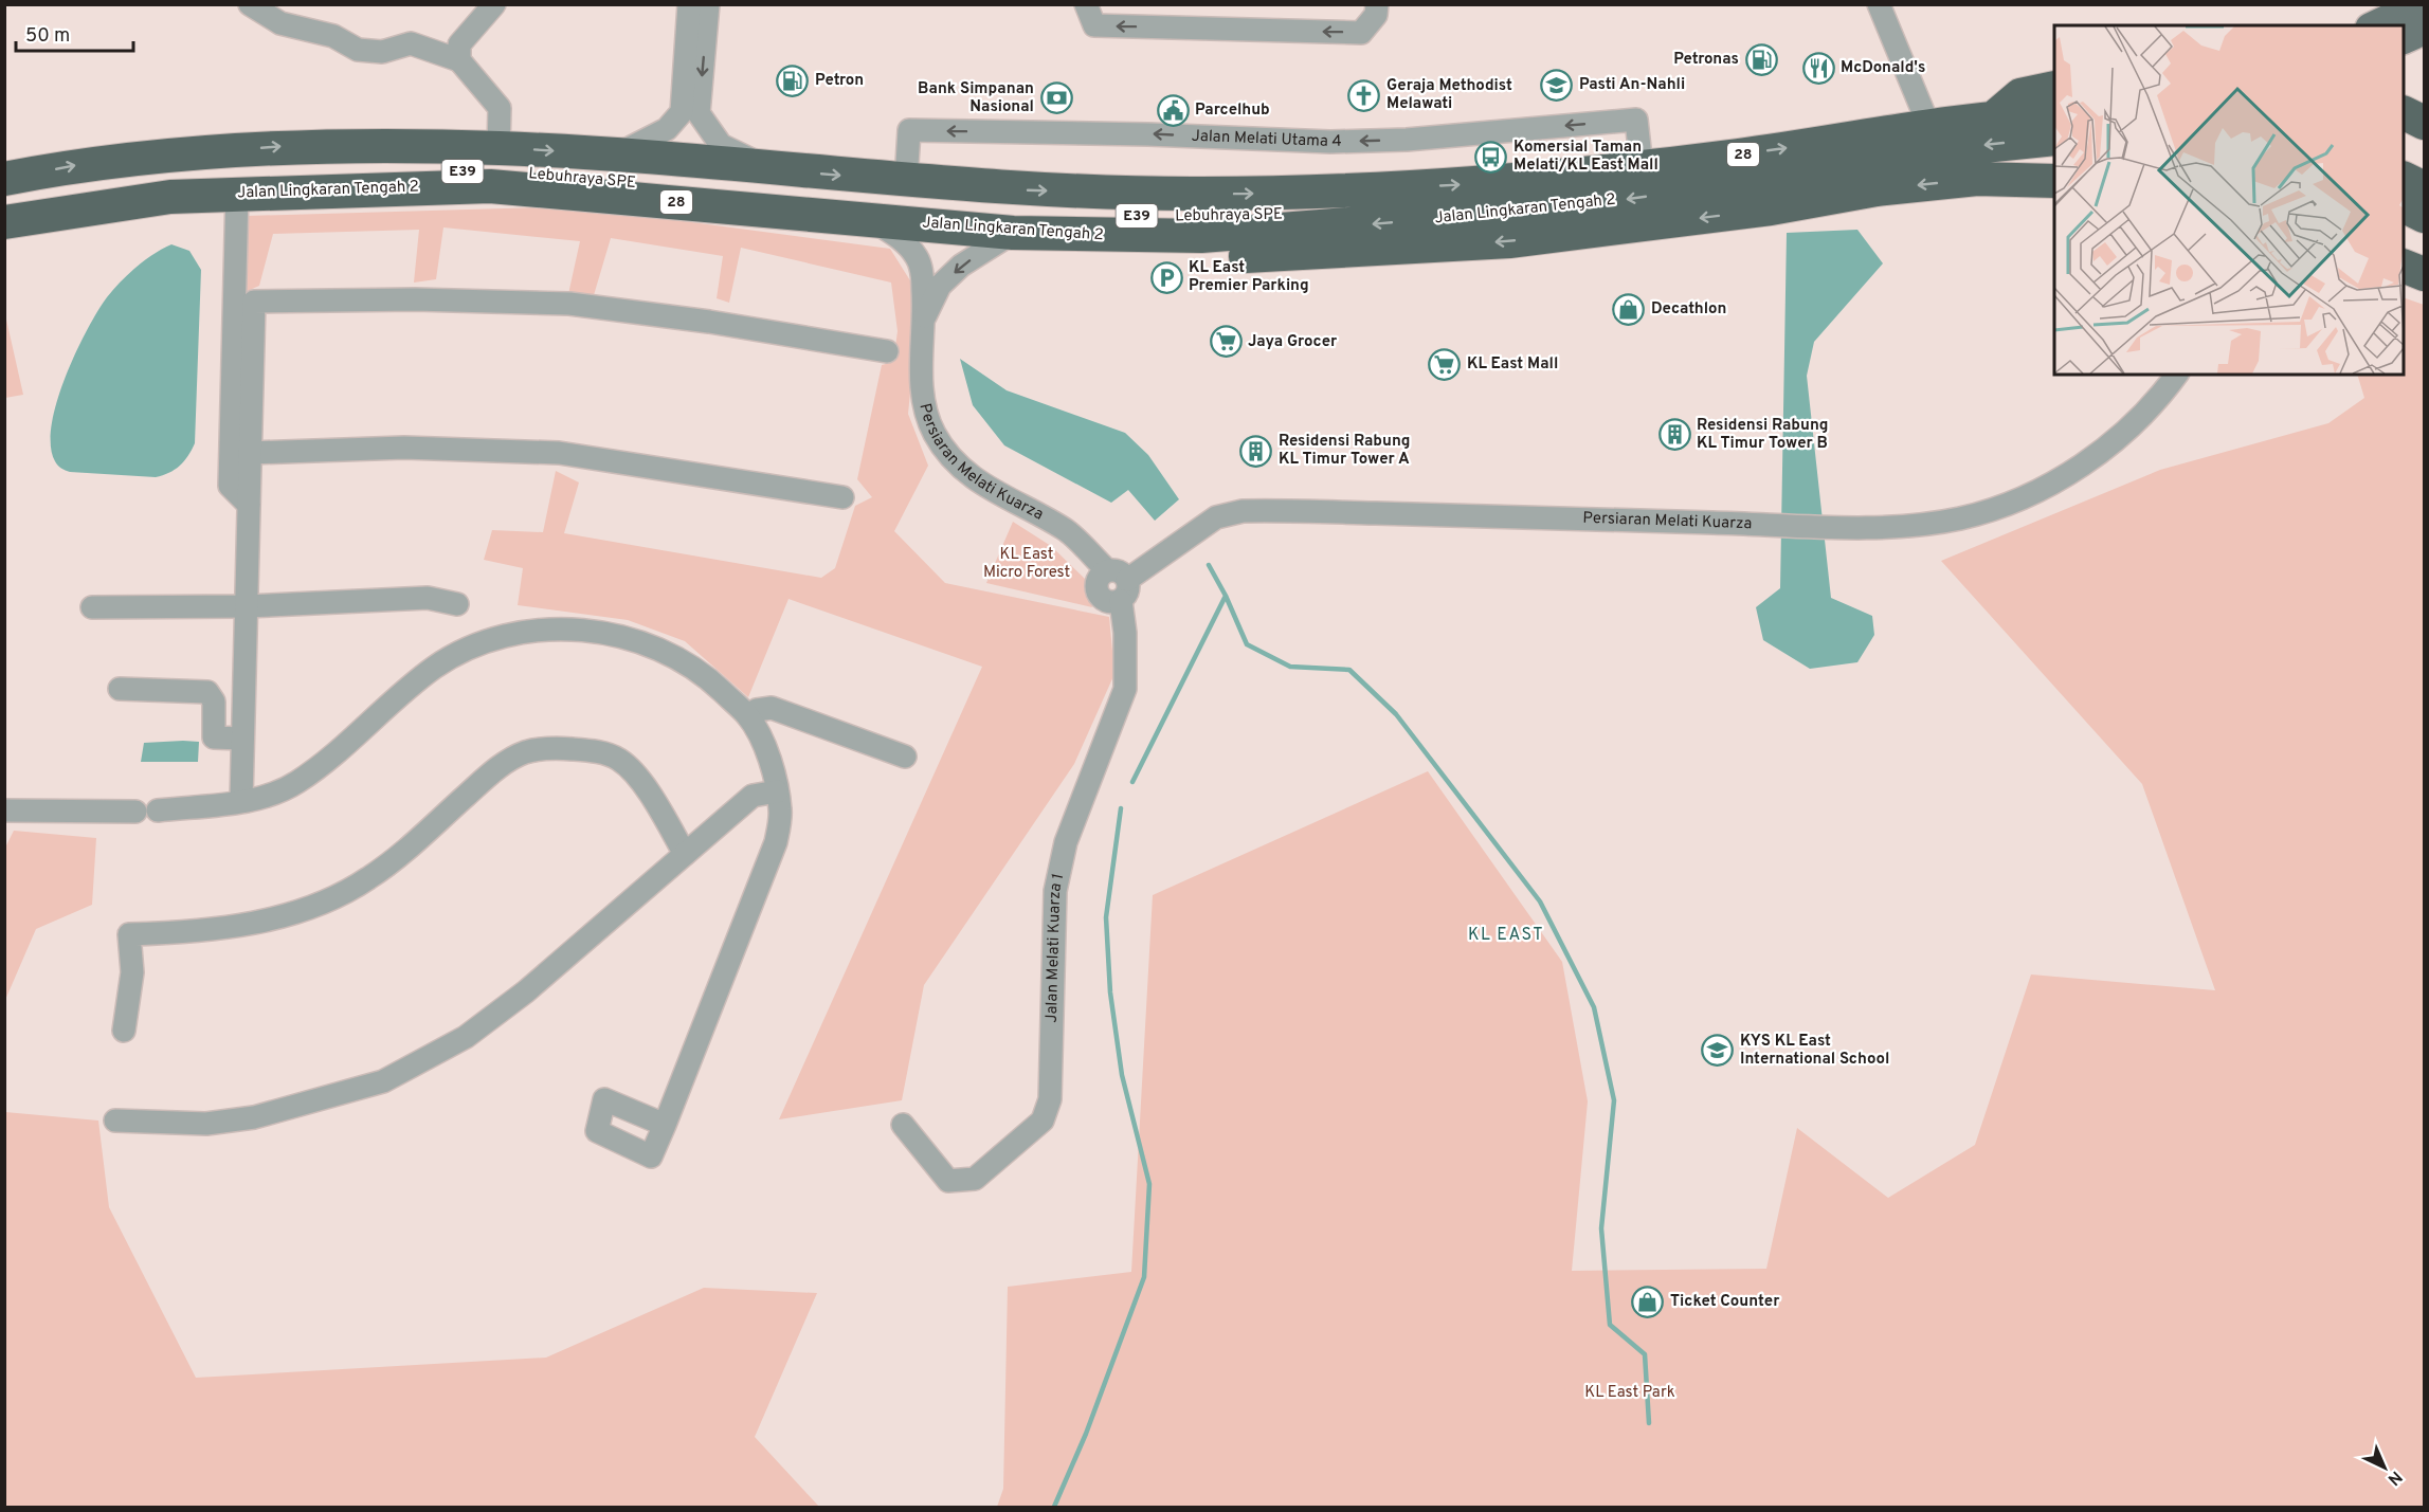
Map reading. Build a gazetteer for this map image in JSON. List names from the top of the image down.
{
  "streets": {
    "highway": [
      "28",
      "E39",
      "Lebuhraya SPE",
      "Jalan Lingkaran Tengah 2"
    ],
    "street": ["Jalan Melati Utama 4", "Persiaran Melati Kuarza", "Jalan Melati Kuarza 1"]
  },
  "crossings": [
    ["Jalan Melati Utama 4", "Lebuhraya SPE"],
    ["Jalan Melati Utama 4", "Jalan Lingkaran Tengah 2"],
    ["Lebuhraya SPE", "Jalan Lingkaran Tengah 2"],
    ["Jalan Lingkaran Tengah 2", "Persiaran Melati Kuarza"],
    ["Persiaran Melati Kuarza", "Jalan Melati Kuarza 1"]
  ],
  "one_way": ["Jalan Melati Utama 4"],
  "districts": ["KL EAST"],
  "parks": ["KL East Micro Forest", "KL East Park"],
  "places": {
    "fuel station": ["Petronas", "Petron"],
    "restaurant": ["McDonald's"],
    "school or university": ["Pasti An-Nahli", "KYS KL East International School"],
    "church": ["Geraja Methodist Melawati"],
    "bank": ["Bank Simpanan Nasional"],
    "public building": ["Parcelhub"],
    "bus stop": ["Komersial Taman Melati/KL East Mall"],
    "parking": ["KL East Premier Parking"],
    "shop": ["Decathlon", "Ticket Counter"],
    "supermarket": ["Jaya Grocer", "KL East Mall"],
    "building": ["Residensi Rabung KL Timur Tower B", "Residensi Rabung KL Timur Tower A"]
  },
  "scale_bar": "50 m",
  "north": "bottom right"
}
